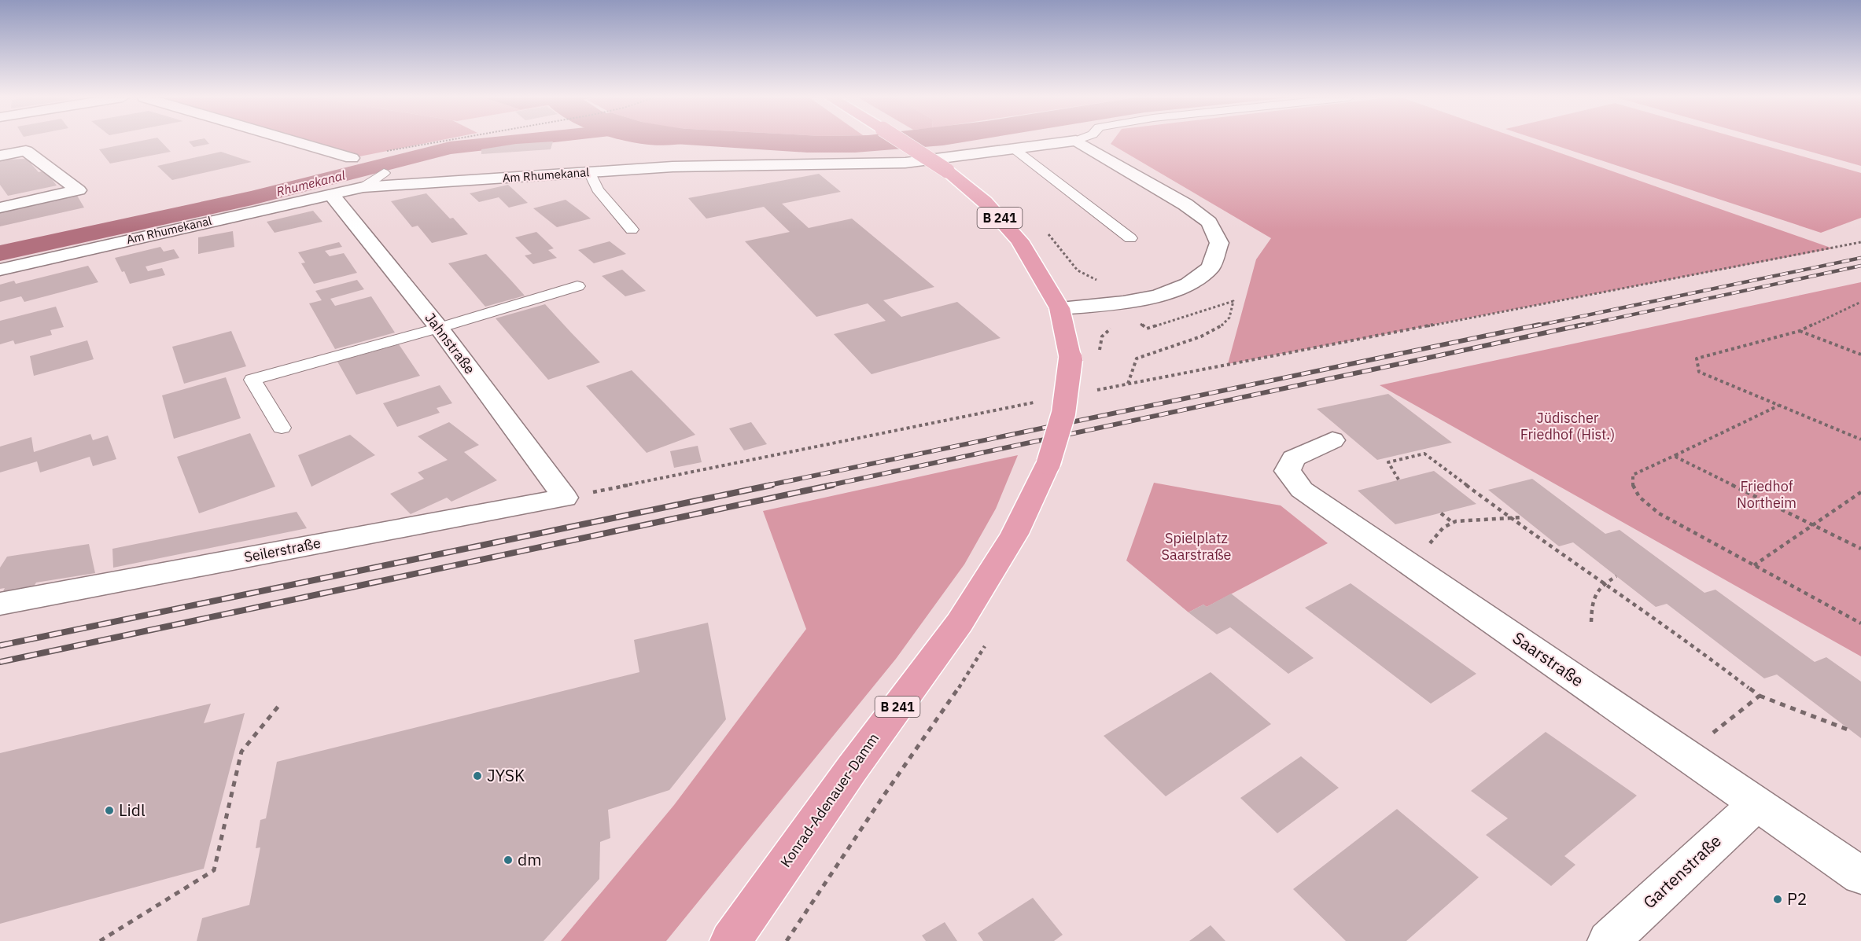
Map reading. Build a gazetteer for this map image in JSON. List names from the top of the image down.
{
  "streets": {
    "main road": ["B 241", "Konrad-Adenauer-Damm"],
    "street": [
      "Am Rhumekanal",
      "Jahnstraße",
      "Seilerstraße",
      "Saarstraße",
      "Gartenstraße"
    ]
  },
  "crossings": [
    ["Am Rhumekanal", "Jahnstraße"],
    ["Jahnstraße", "Seilerstraße"],
    ["Saarstraße", "Gartenstraße"]
  ],
  "water": ["Rhumekanal"],
  "parks": ["Jüdischer Friedhof (Hist.)", "Friedhof Northeim", "Spielplatz Saarstraße"],
  "places": [
    "JYSK",
    "Lidl",
    "dm",
    "P2"
  ]
}
